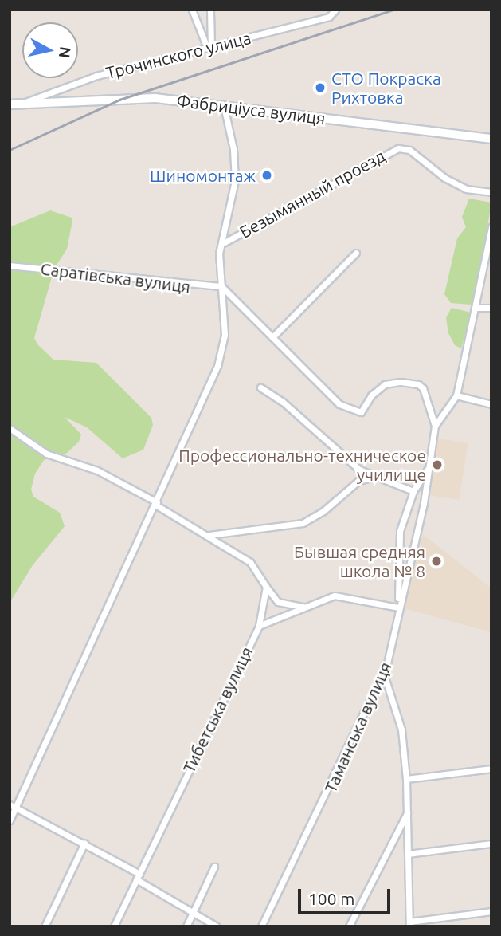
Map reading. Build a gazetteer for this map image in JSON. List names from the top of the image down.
{
  "streets": {
    "main road": ["Фабриціуса вулиця"],
    "street": [
      "Трочинского улица",
      "Безымянный проезд",
      "Саратівська вулиця",
      "Тибетська вулиця",
      "Таманська вулиця"
    ]
  },
  "crossings": [
    ["Трочинского улица", "Фабриціуса вулиця"],
    ["Тибетська вулиця", "Таманська вулиця"]
  ],
  "places": [
    "СТО Покраска Рихтовка",
    "Шиномонтаж",
    "Профессионально-техническое училище",
    "Бывшая средняя школа № 8"
  ],
  "scale_bar": "100 m",
  "north": "right"
}
